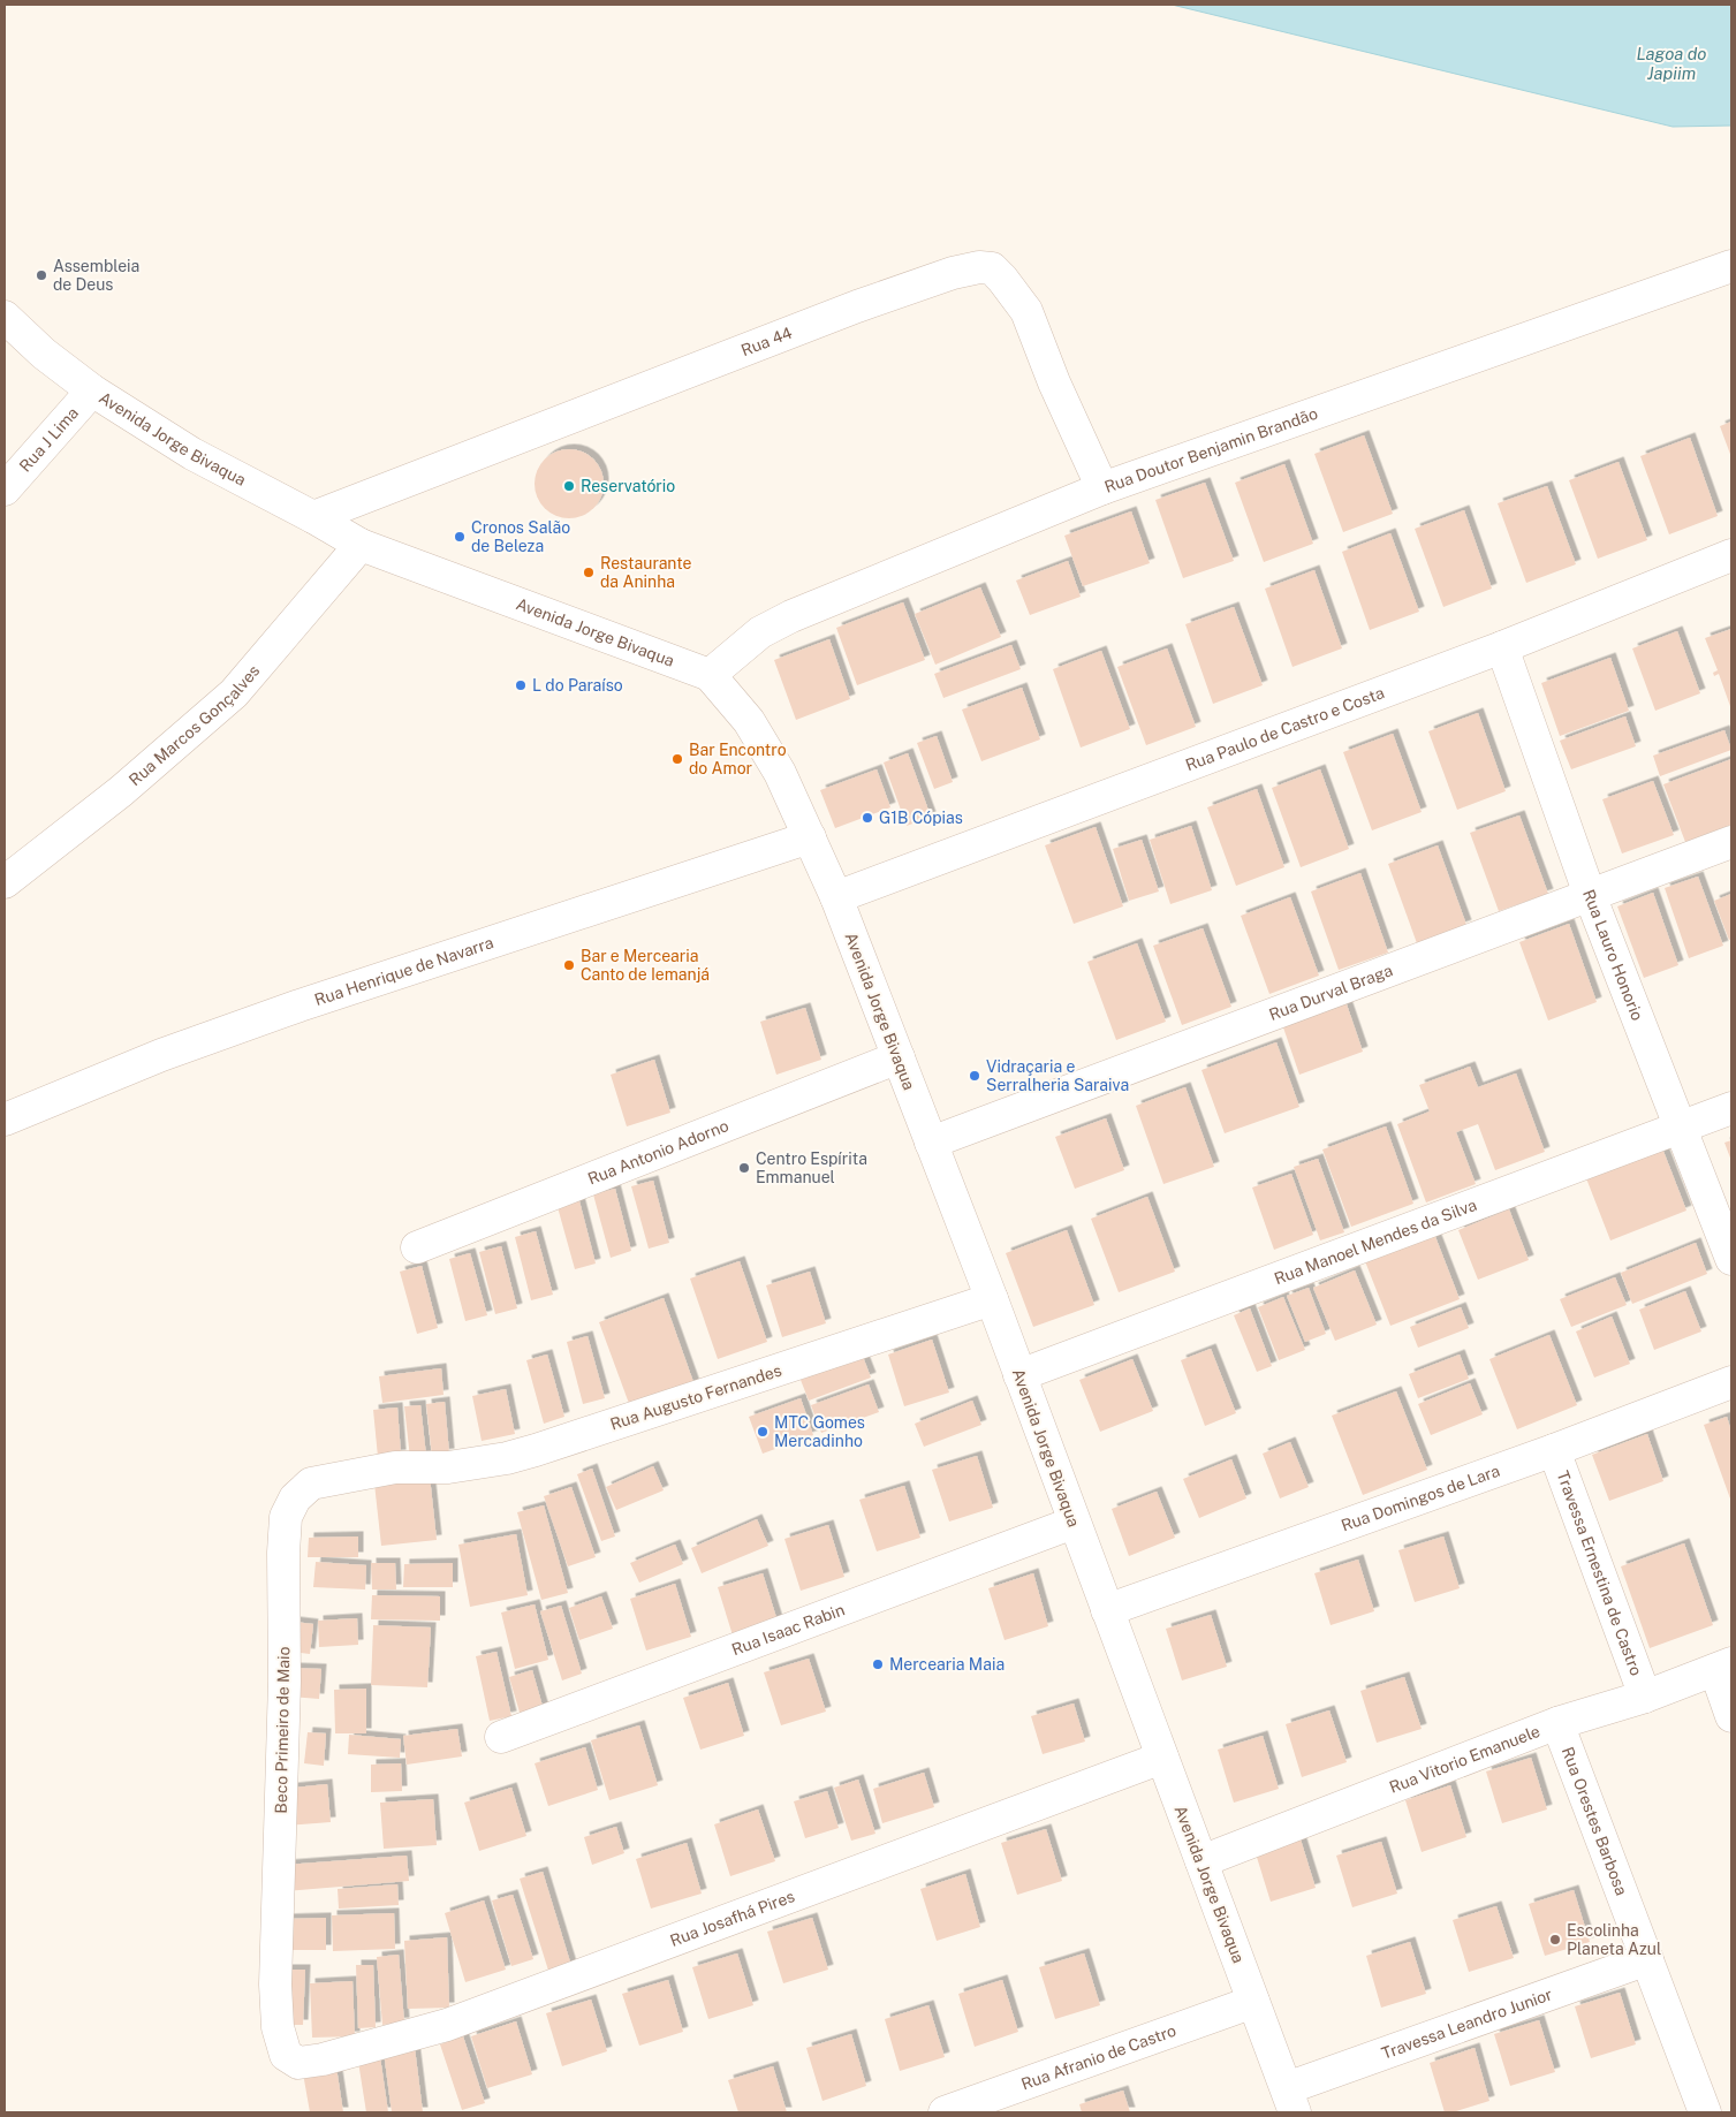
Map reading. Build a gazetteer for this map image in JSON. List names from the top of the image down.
{
  "streets": {
    "street": [
      "Rua 44",
      "Avenida Jorge Bivaqua",
      "Rua J Lima",
      "Rua Doutor Benjamin Brandão",
      "Rua Marcos Gonçalves",
      "Rua Paulo de Castro e Costa",
      "Rua Lauro Honorio",
      "Rua Henrique de Navarra",
      "Rua Durval Braga",
      "Rua Antonio Adorno",
      "Rua Manoel Mendes da Silva",
      "Rua Augusto Fernandes",
      "Rua Domingos de Lara",
      "Travessa Ernestina de Castro",
      "Rua Isaac Rabin",
      "Beco Primeiro de Maio",
      "Rua Vitorio Emanuele",
      "Rua Orestes Barbosa",
      "Rua Josafhá Pires",
      "Travessa Leandro Junior",
      "Rua Afranio de Castro"
    ]
  },
  "crossings": [
    ["Rua 44", "Avenida Jorge Bivaqua"],
    ["Rua 44", "Rua Doutor Benjamin Brandão"],
    ["Avenida Jorge Bivaqua", "Rua J Lima"],
    ["Avenida Jorge Bivaqua", "Rua Doutor Benjamin Brandão"],
    ["Avenida Jorge Bivaqua", "Rua Marcos Gonçalves"],
    ["Avenida Jorge Bivaqua", "Rua Paulo de Castro e Costa"],
    ["Avenida Jorge Bivaqua", "Rua Henrique de Navarra"],
    ["Avenida Jorge Bivaqua", "Rua Durval Braga"],
    ["Avenida Jorge Bivaqua", "Rua Antonio Adorno"],
    ["Avenida Jorge Bivaqua", "Rua Manoel Mendes da Silva"],
    ["Avenida Jorge Bivaqua", "Rua Augusto Fernandes"],
    ["Avenida Jorge Bivaqua", "Rua Domingos de Lara"],
    ["Avenida Jorge Bivaqua", "Rua Isaac Rabin"],
    ["Avenida Jorge Bivaqua", "Rua Vitorio Emanuele"],
    ["Avenida Jorge Bivaqua", "Rua Josafhá Pires"],
    ["Avenida Jorge Bivaqua", "Travessa Leandro Junior"],
    ["Avenida Jorge Bivaqua", "Rua Afranio de Castro"],
    ["Rua Paulo de Castro e Costa", "Rua Lauro Honorio"],
    ["Rua Lauro Honorio", "Rua Durval Braga"],
    ["Rua Lauro Honorio", "Rua Manoel Mendes da Silva"],
    ["Rua Augusto Fernandes", "Beco Primeiro de Maio"],
    ["Rua Domingos de Lara", "Travessa Ernestina de Castro"],
    ["Travessa Ernestina de Castro", "Rua Vitorio Emanuele"],
    ["Beco Primeiro de Maio", "Rua Josafhá Pires"],
    ["Rua Vitorio Emanuele", "Rua Orestes Barbosa"],
    ["Rua Orestes Barbosa", "Travessa Leandro Junior"]
  ],
  "water": ["Lagoa do Japiim"],
  "places": [
    "Assembleia de Deus",
    "Reservatório",
    "Cronos Salão de Beleza",
    "Restaurante da Aninha",
    "L do Paraíso",
    "Bar Encontro do Amor",
    "G1B Cópias",
    "Bar e Mercearia Canto de Iemanjá",
    "Vidraçaria e Serralheria Saraiva",
    "Centro Espírita Emmanuel",
    "MTC Gomes Mercadinho",
    "Mercearia Maia",
    "Escolinha Planeta Azul"
  ]
}
